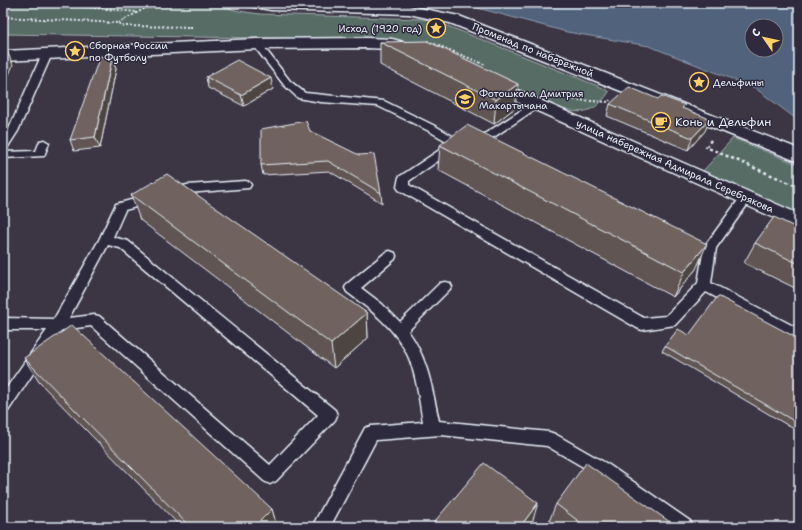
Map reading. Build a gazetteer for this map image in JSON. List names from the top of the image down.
{
  "streets": {
    "street": ["Променад по набережной", "улица набережная Адмирала Серебрякова"]
  },
  "places": {
    "place": ["Исход (1920 год)", "Сборная России по Футболу", "Дельфины"],
    "school or university": ["Фотошкола Дмитрия Макартычана"],
    "cafe": ["Конь и Дельфин"]
  },
  "north": "top left"
}
